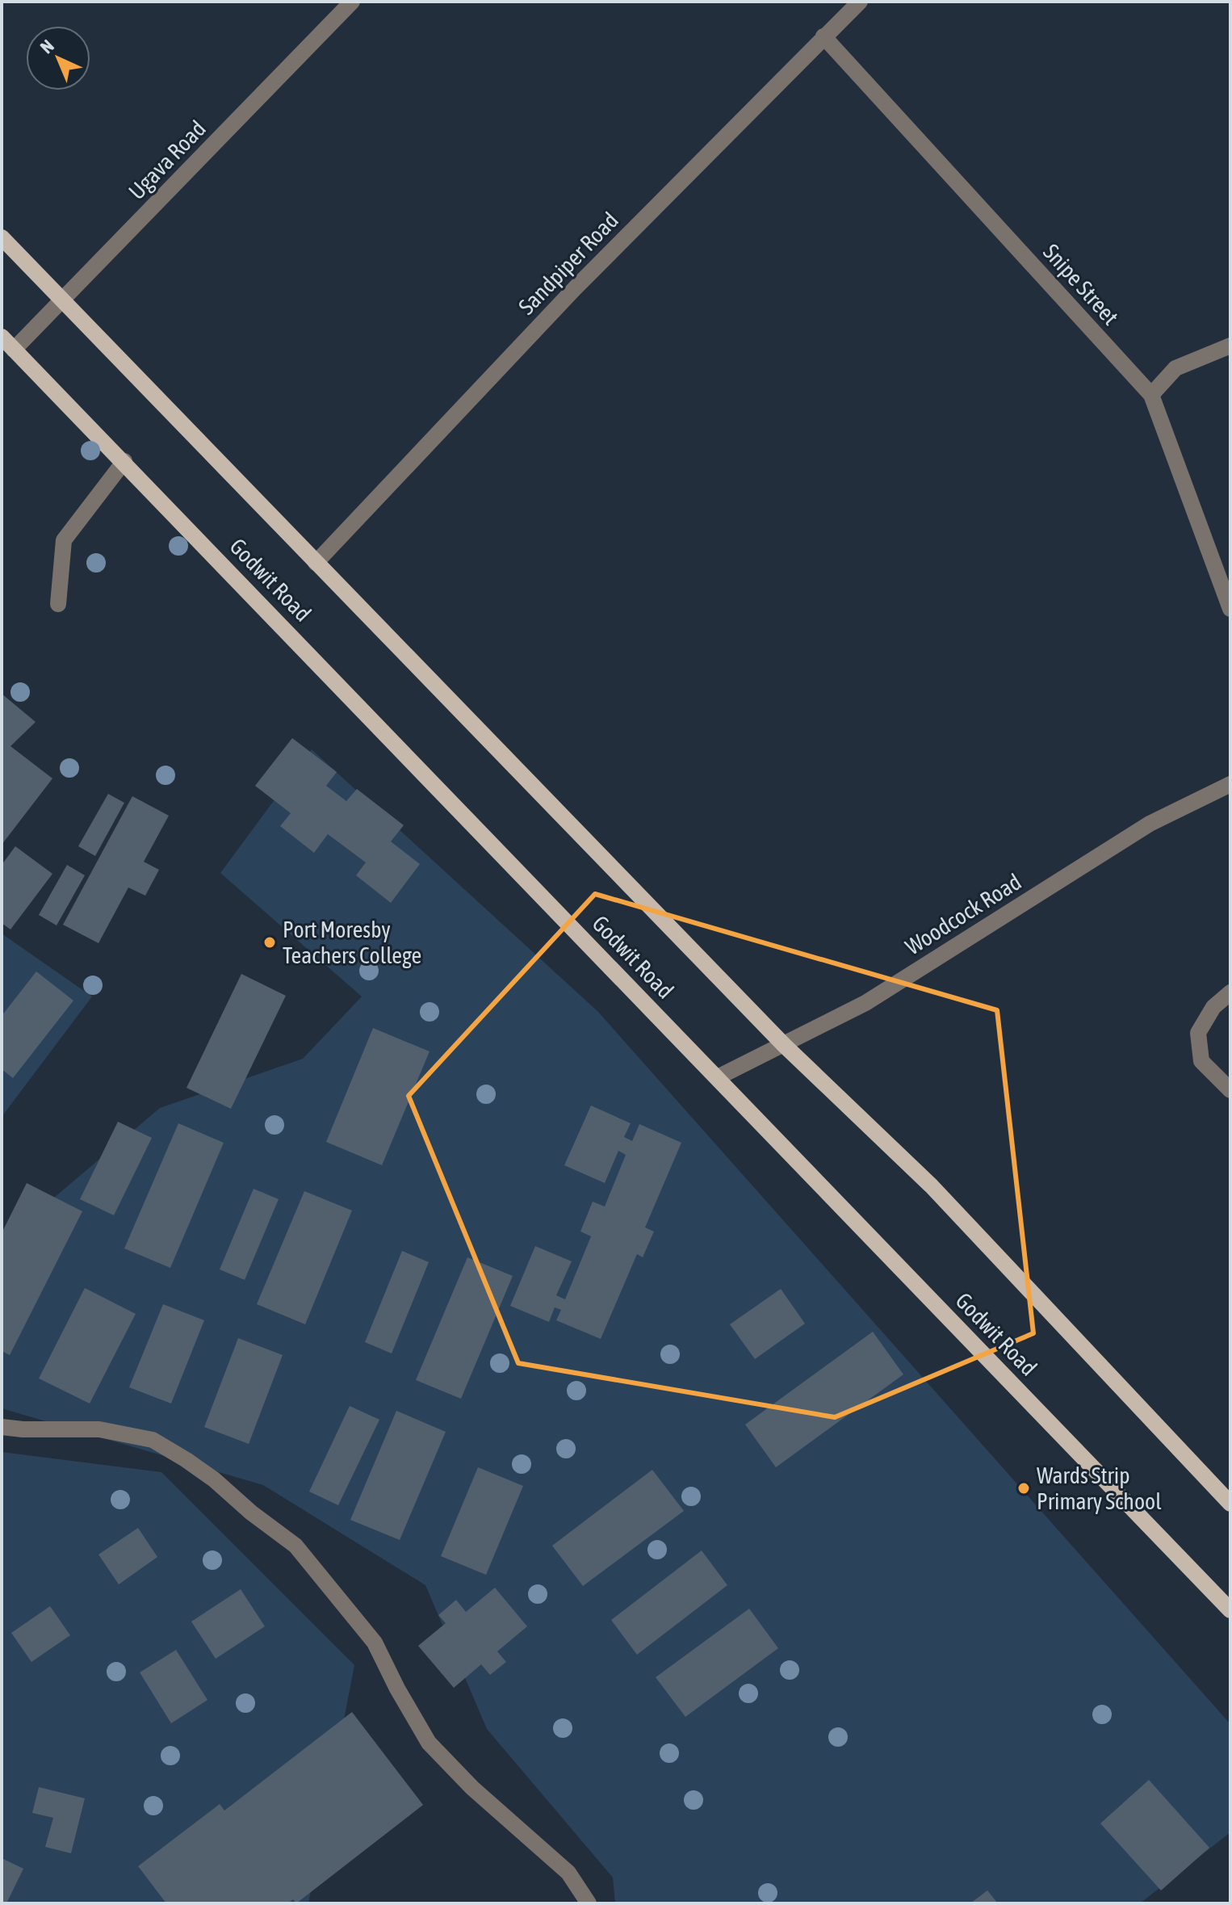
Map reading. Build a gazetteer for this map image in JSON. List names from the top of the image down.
{
  "streets": {
    "main road": ["Godwit Road"],
    "street": [
      "Ugava Road",
      "Sandpiper Road",
      "Snipe Street",
      "Woodcock Road"
    ]
  },
  "crossings": [
    ["Ugava Road", "Godwit Road"],
    ["Sandpiper Road", "Snipe Street"],
    ["Sandpiper Road", "Godwit Road"],
    ["Godwit Road", "Woodcock Road"]
  ],
  "places": ["Port Moresby Teachers College", "Wards Strip Primary School"],
  "north": "top left"
}
